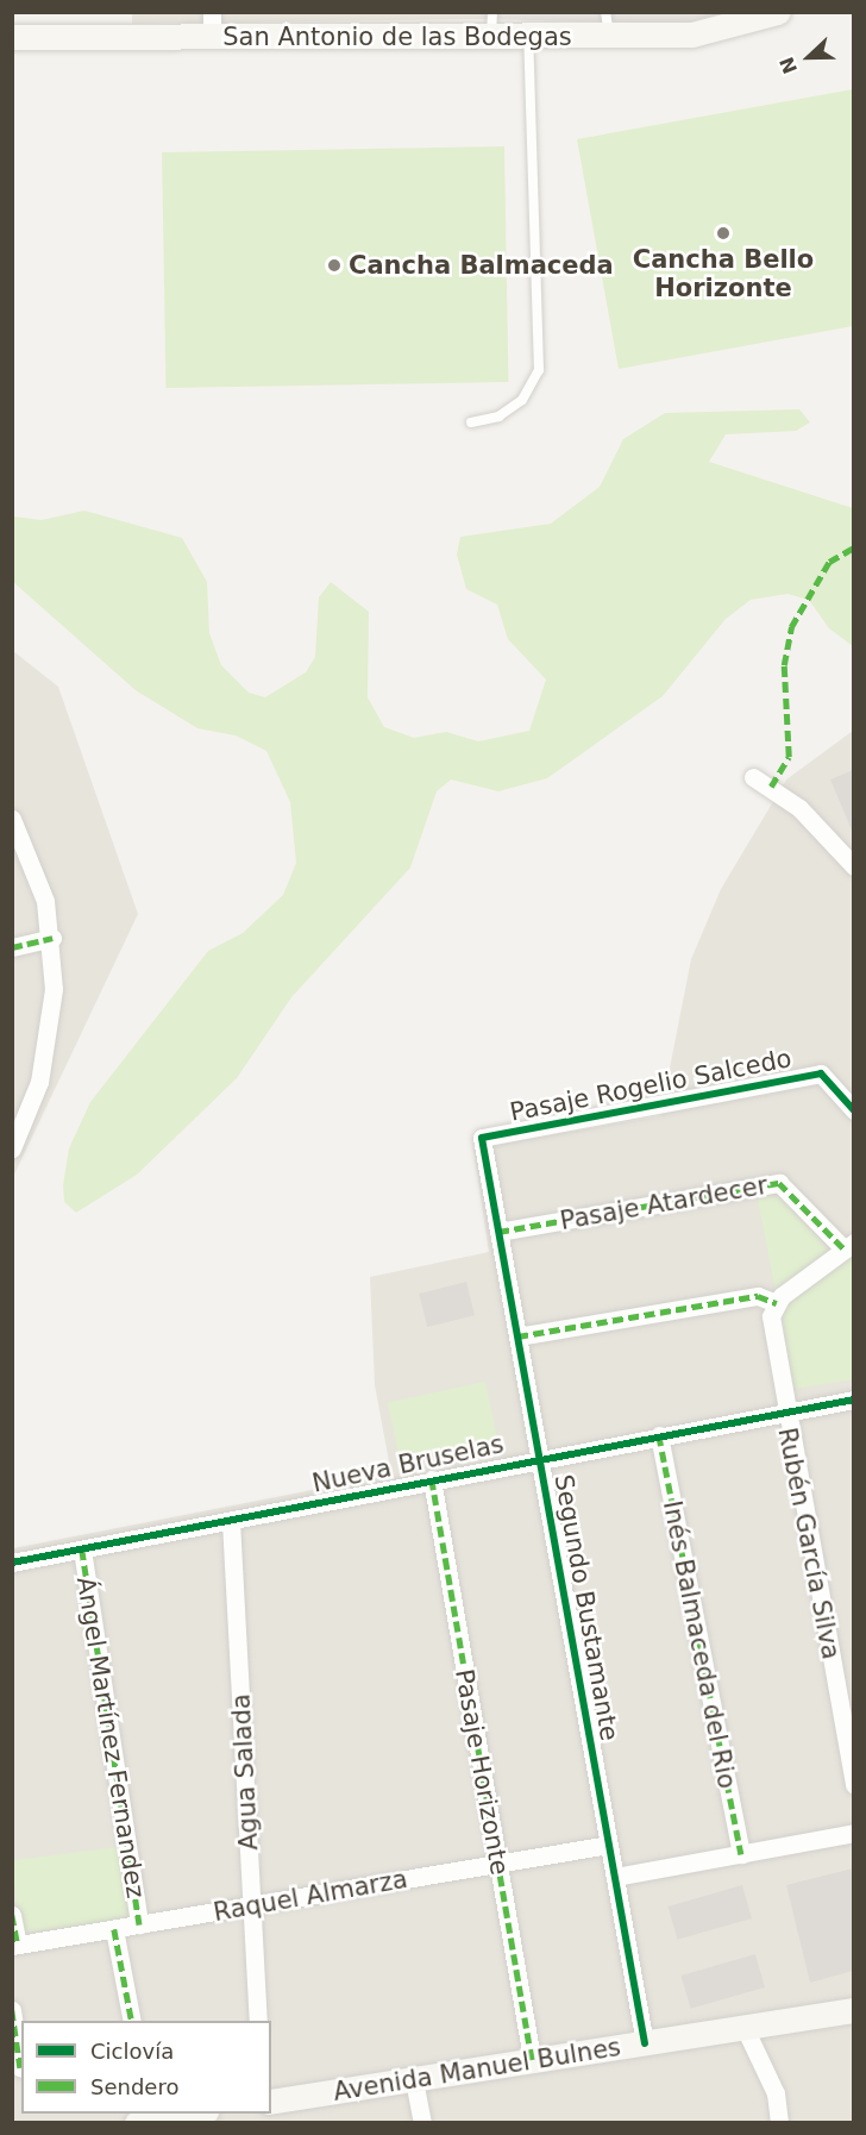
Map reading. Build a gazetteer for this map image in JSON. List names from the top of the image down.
{
  "streets": {
    "street": [
      "San Antonio de las Bodegas",
      "Pasaje Rogelio Salcedo",
      "Pasaje Atardecer",
      "Nueva Bruselas",
      "Rubén García Silva",
      "Segundo Bustamante",
      "Inés Balmaceda del Rio",
      "Ángel Martínez Fernandez",
      "Agua Salada",
      "Pasaje Horizonte",
      "Raquel Almarza",
      "Avenida Manuel Bulnes"
    ]
  },
  "crossings": [
    ["Pasaje Rogelio Salcedo", "Segundo Bustamante"],
    ["Pasaje Atardecer", "Segundo Bustamante"],
    ["Nueva Bruselas", "Rubén García Silva"],
    ["Nueva Bruselas", "Segundo Bustamante"],
    ["Nueva Bruselas", "Inés Balmaceda del Rio"],
    ["Nueva Bruselas", "Ángel Martínez Fernandez"],
    ["Nueva Bruselas", "Agua Salada"],
    ["Nueva Bruselas", "Pasaje Horizonte"],
    ["Segundo Bustamante", "Raquel Almarza"],
    ["Segundo Bustamante", "Avenida Manuel Bulnes"],
    ["Ángel Martínez Fernandez", "Raquel Almarza"],
    ["Agua Salada", "Raquel Almarza"],
    ["Pasaje Horizonte", "Raquel Almarza"],
    ["Pasaje Horizonte", "Avenida Manuel Bulnes"]
  ],
  "places": ["Cancha Bello Horizonte", "Cancha Balmaceda"],
  "legend": ["Ciclovía", "Sendero"],
  "north": "left"
}
